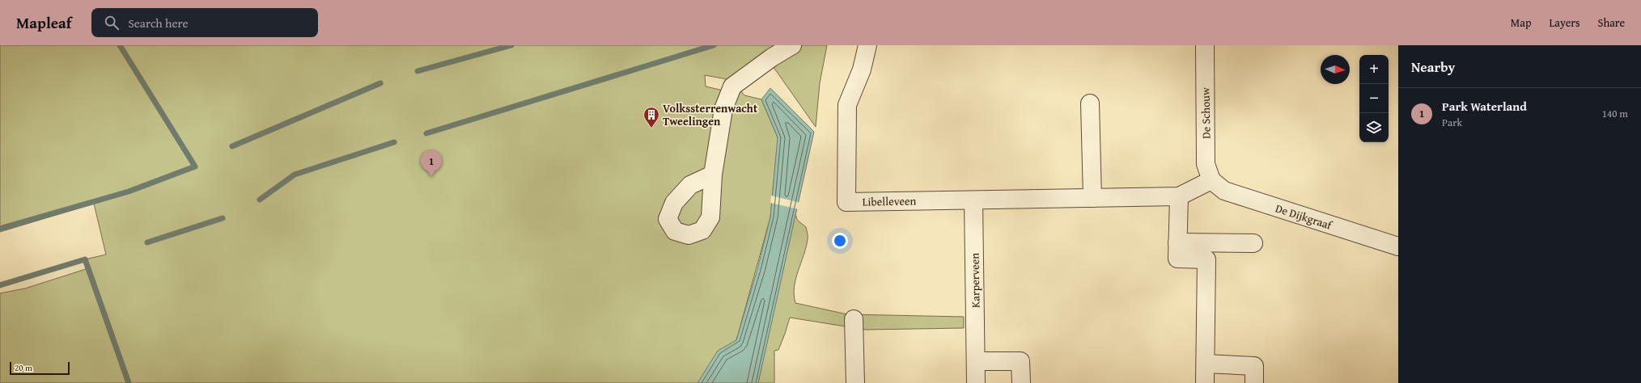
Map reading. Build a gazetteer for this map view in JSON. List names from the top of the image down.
{
  "streets": {
    "street": [
      "De Schouw",
      "Libelleveen",
      "De Dijkgraaf",
      "Karperveen"
    ]
  },
  "crossings": [
    ["De Schouw", "Libelleveen"],
    ["De Schouw", "De Dijkgraaf"],
    ["Libelleveen", "De Dijkgraaf"],
    ["Libelleveen", "Karperveen"]
  ],
  "places": {
    "building": ["Volkssterrenwacht Tweelingen"]
  },
  "scale_bar": "20 m",
  "north": "right",
  "page": {
    "header": "Mapleaf",
    "search": "Search here",
    "nav": ["Map", "Layers", "Share"],
    "heading": "Nearby",
    "map_buttons": ["+", "−"],
    "list": [
      {
        "mark": "1",
        "name": "Park Waterland",
        "note": "Park",
        "value": "140 m"
      }
    ],
    "pins": "1",
    "scale": "20 m"
  }
}
